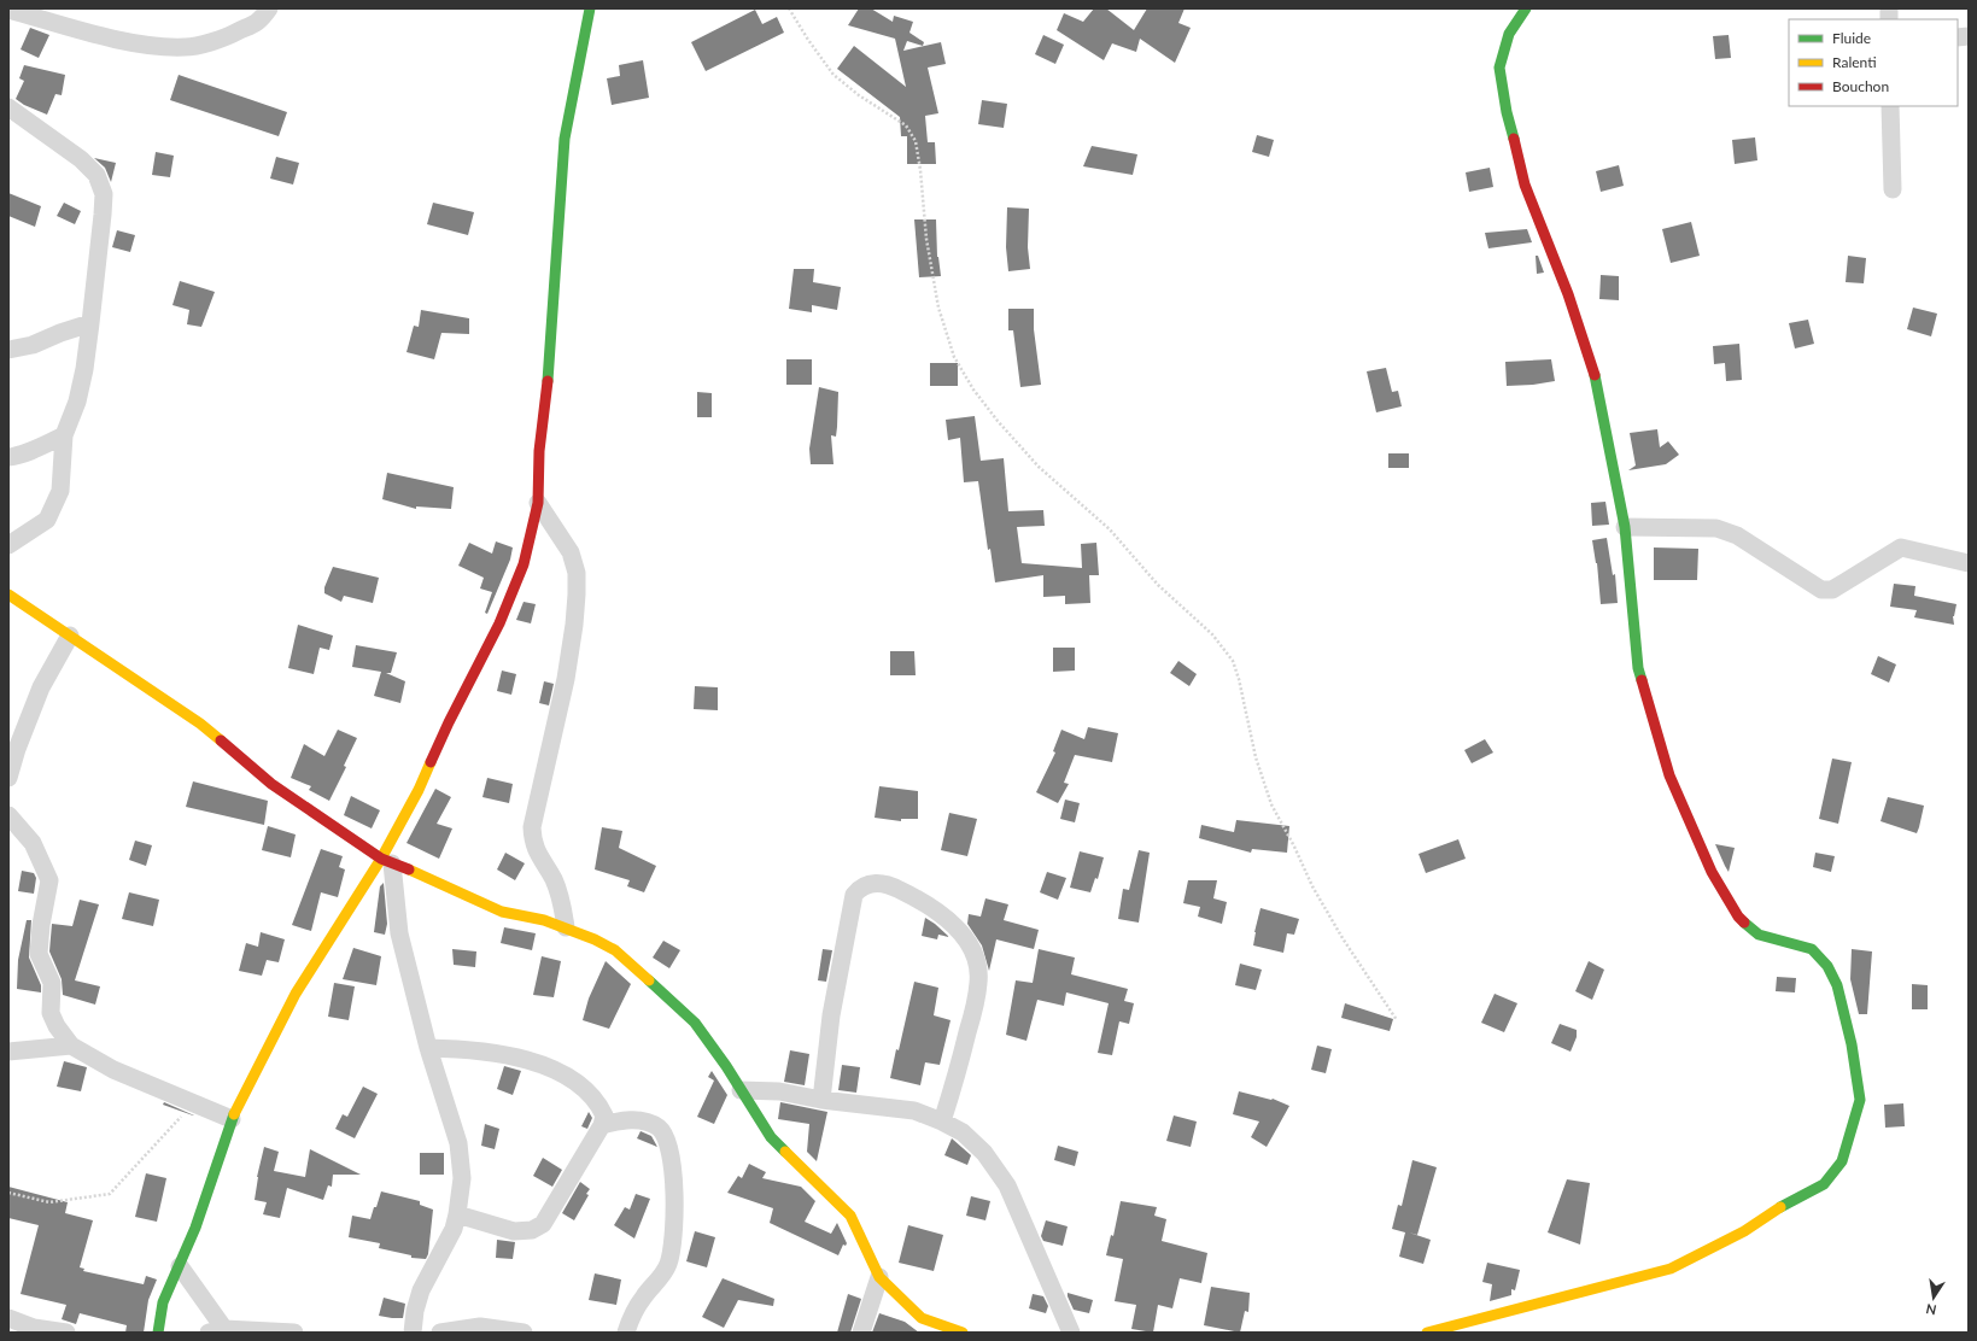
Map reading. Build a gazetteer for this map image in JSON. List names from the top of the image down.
{
  "legend": ["Fluide", "Ralenti", "Bouchon"],
  "north": "bottom"
}
